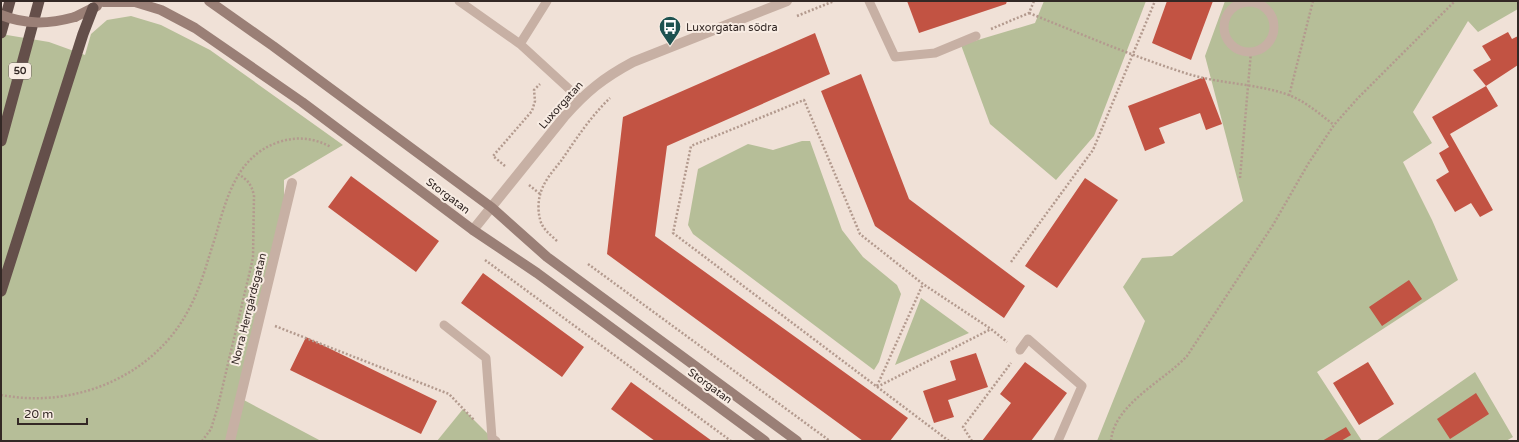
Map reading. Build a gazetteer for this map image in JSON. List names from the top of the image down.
{
  "streets": {
    "highway": ["50"],
    "main road": ["Storgatan"],
    "street": ["Luxorgatan", "Norra Herrgårdsgatan"]
  },
  "crossings": [
    ["Luxorgatan", "Storgatan"]
  ],
  "places": {
    "bus stop": ["Luxorgatan södra"]
  },
  "scale_bar": "20 m"
}
